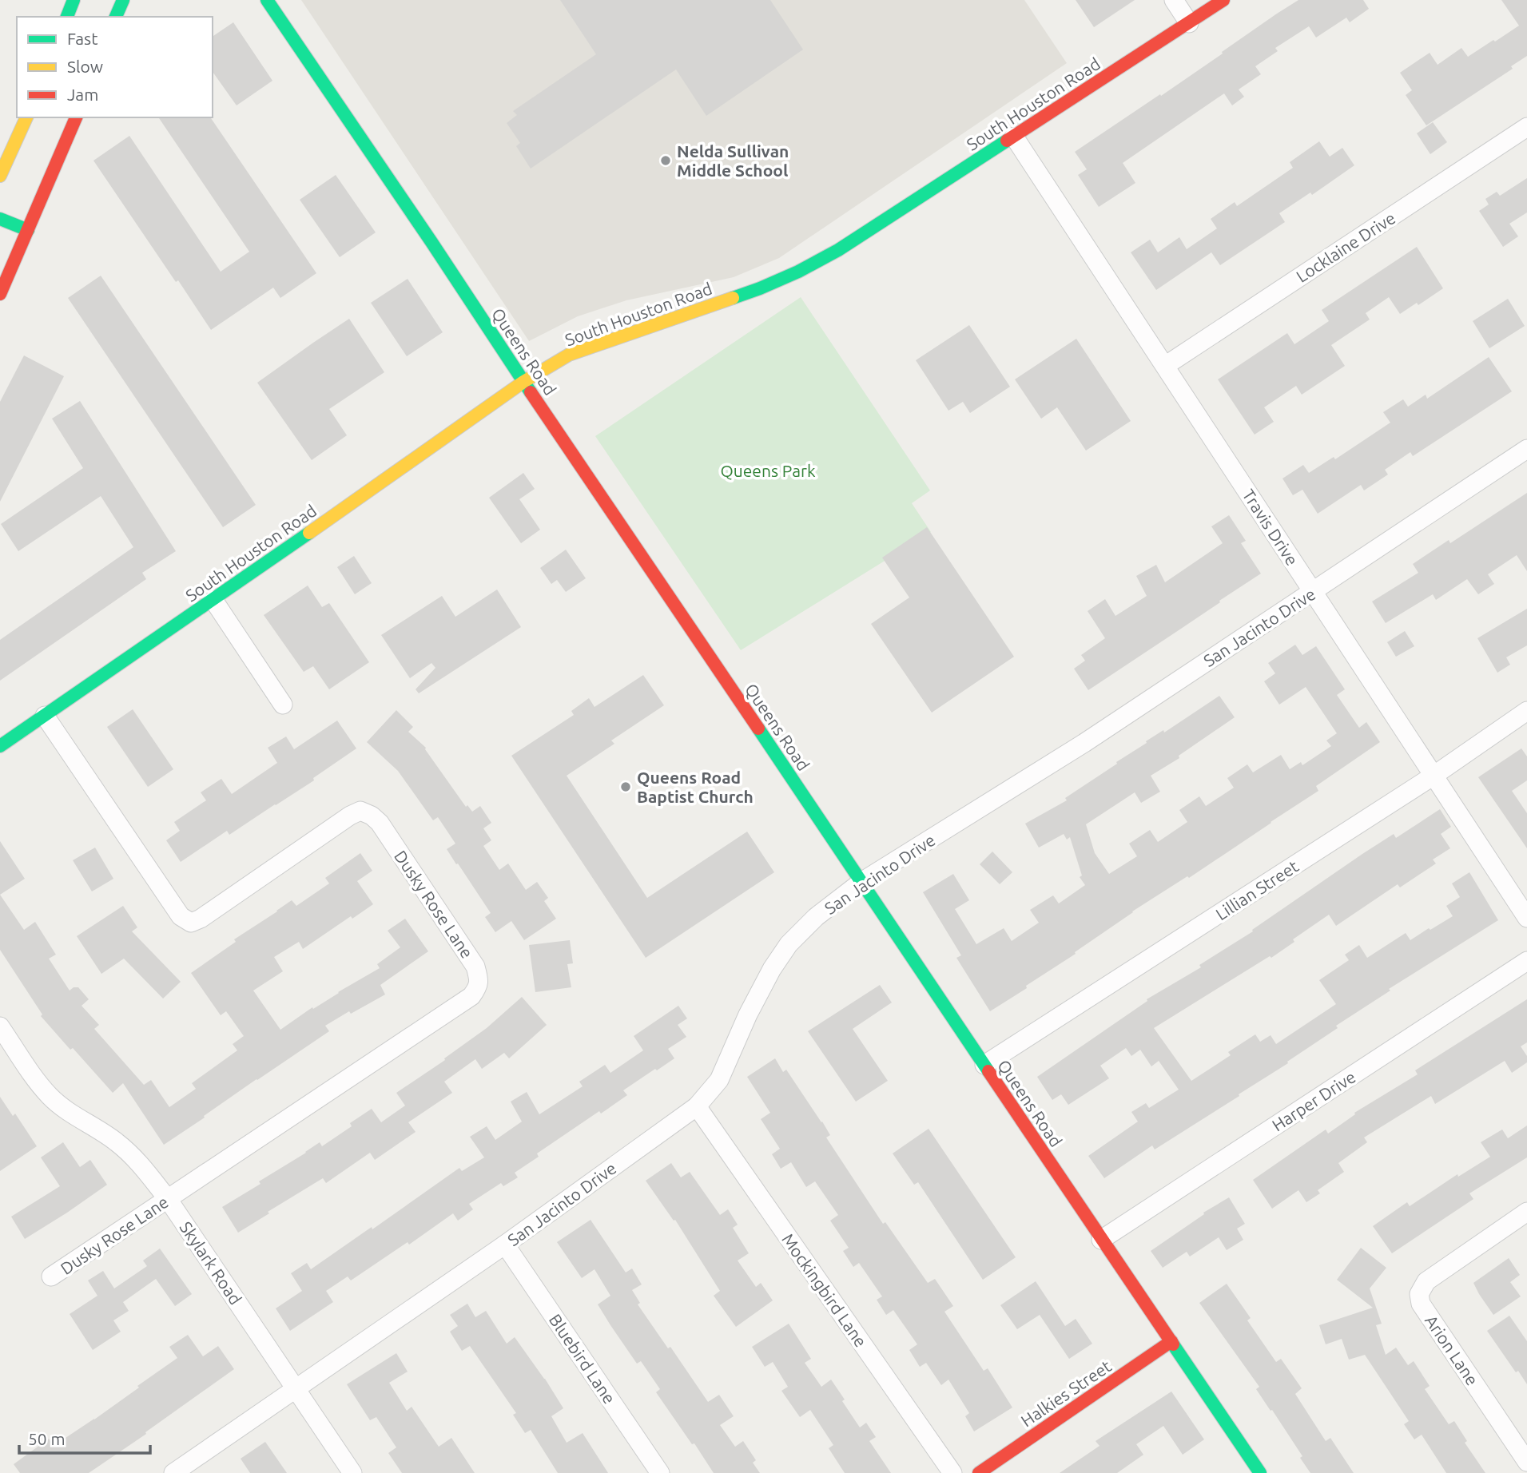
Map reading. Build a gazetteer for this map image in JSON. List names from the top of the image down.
{
  "streets": {
    "street": [
      "South Houston Road",
      "Locklaine Drive",
      "Queens Road",
      "Travis Drive",
      "San Jacinto Drive",
      "Lillian Street",
      "Dusky Rose Lane",
      "Harper Drive",
      "Skylark Road",
      "Mockingbird Lane",
      "Arion Lane",
      "Bluebird Lane",
      "Halkies Street"
    ]
  },
  "crossings": [
    ["South Houston Road", "Queens Road"],
    ["South Houston Road", "Travis Drive"],
    ["South Houston Road", "Dusky Rose Lane"],
    ["Locklaine Drive", "Travis Drive"],
    ["Queens Road", "San Jacinto Drive"],
    ["Queens Road", "Lillian Street"],
    ["Queens Road", "Harper Drive"],
    ["Queens Road", "Halkies Street"],
    ["Travis Drive", "San Jacinto Drive"],
    ["Travis Drive", "Lillian Street"],
    ["San Jacinto Drive", "Skylark Road"],
    ["San Jacinto Drive", "Mockingbird Lane"],
    ["San Jacinto Drive", "Bluebird Lane"],
    ["Dusky Rose Lane", "Skylark Road"]
  ],
  "parks": ["Queens Park"],
  "places": ["Nelda Sullivan Middle School", "Queens Road Baptist Church"],
  "legend": ["Fast", "Slow", "Jam"],
  "scale_bar": "50 m"
}
